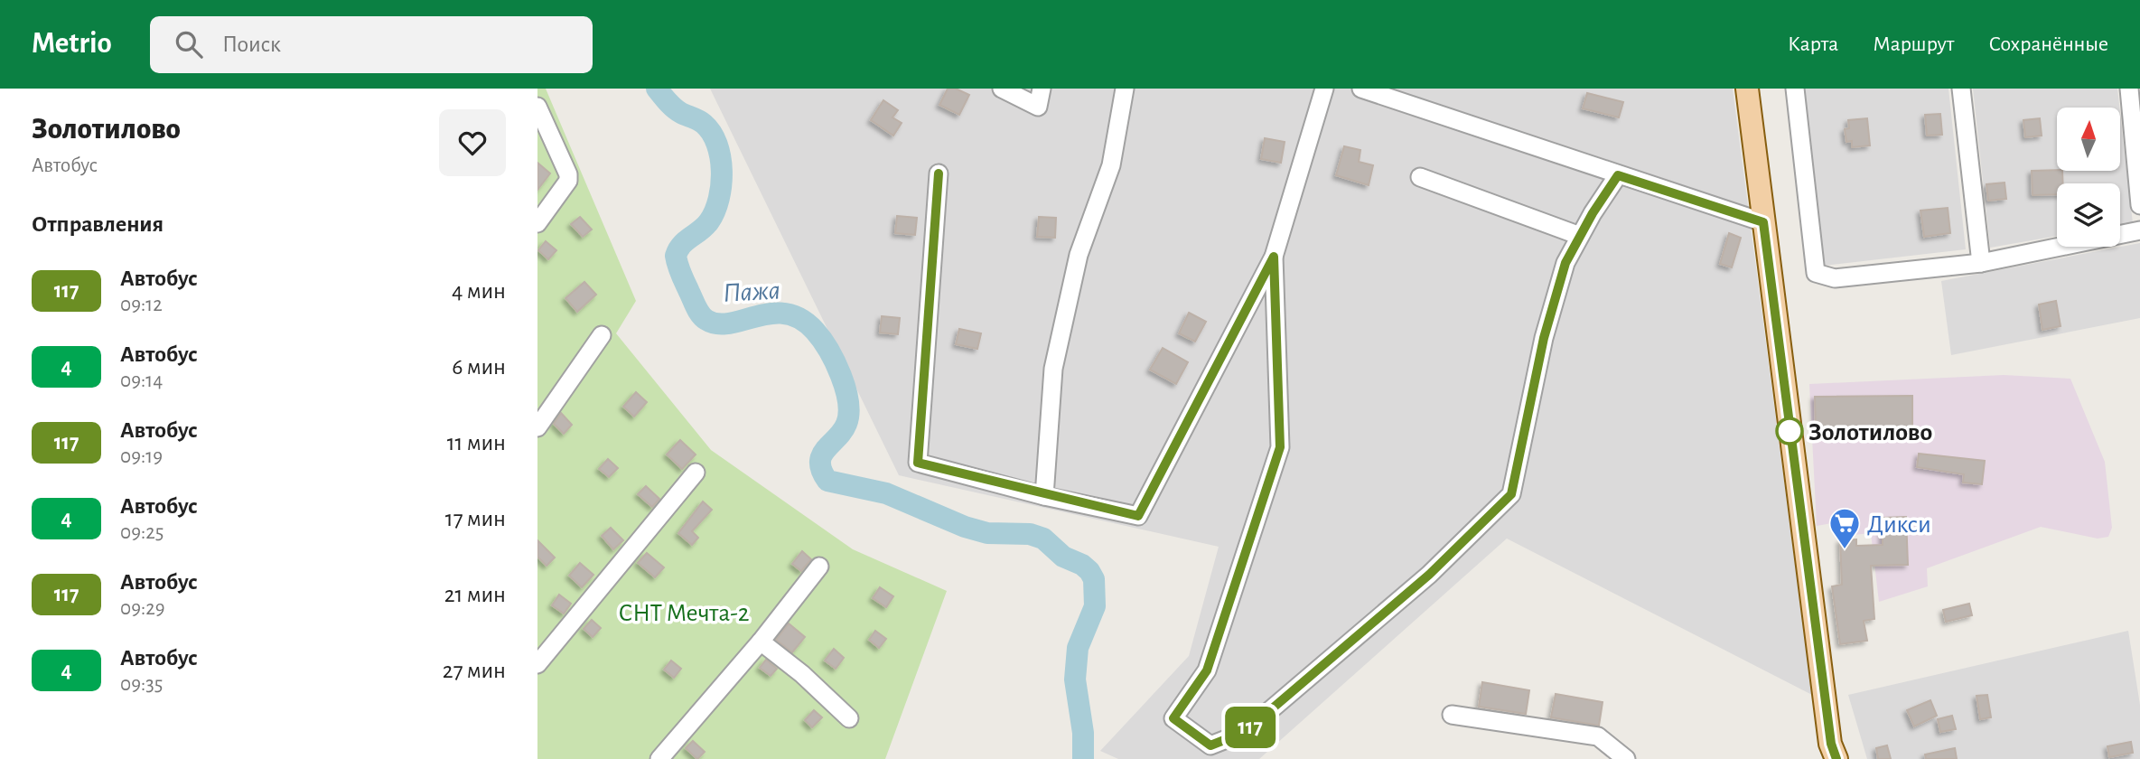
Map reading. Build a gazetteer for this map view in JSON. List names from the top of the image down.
{
  "water": ["Пажа"],
  "parks": ["СНТ Мечта-2"],
  "places": {
    "other": ["Золотилово"],
    "supermarket": ["Дикси"]
  },
  "lines": ["bus line 117"],
  "north": "top",
  "page": {
    "header": "Metrio",
    "search": "Поиск",
    "nav": ["Карта", "Маршрут", "Сохранённые"],
    "heading": [
      ["Золотилово", "Автобус"],
      "Отправления"
    ],
    "on_map": "117",
    "list": [
      {
        "mark": "117",
        "name": "Автобус",
        "note": "09:12",
        "value": "4 мин"
      },
      {
        "mark": "4",
        "name": "Автобус",
        "note": "09:14",
        "value": "6 мин"
      },
      {
        "mark": "117",
        "name": "Автобус",
        "note": "09:19",
        "value": "11 мин"
      },
      {
        "mark": "4",
        "name": "Автобус",
        "note": "09:25",
        "value": "17 мин"
      },
      {
        "mark": "117",
        "name": "Автобус",
        "note": "09:29",
        "value": "21 мин"
      },
      {
        "mark": "4",
        "name": "Автобус",
        "note": "09:35",
        "value": "27 мин"
      }
    ]
  }
}
